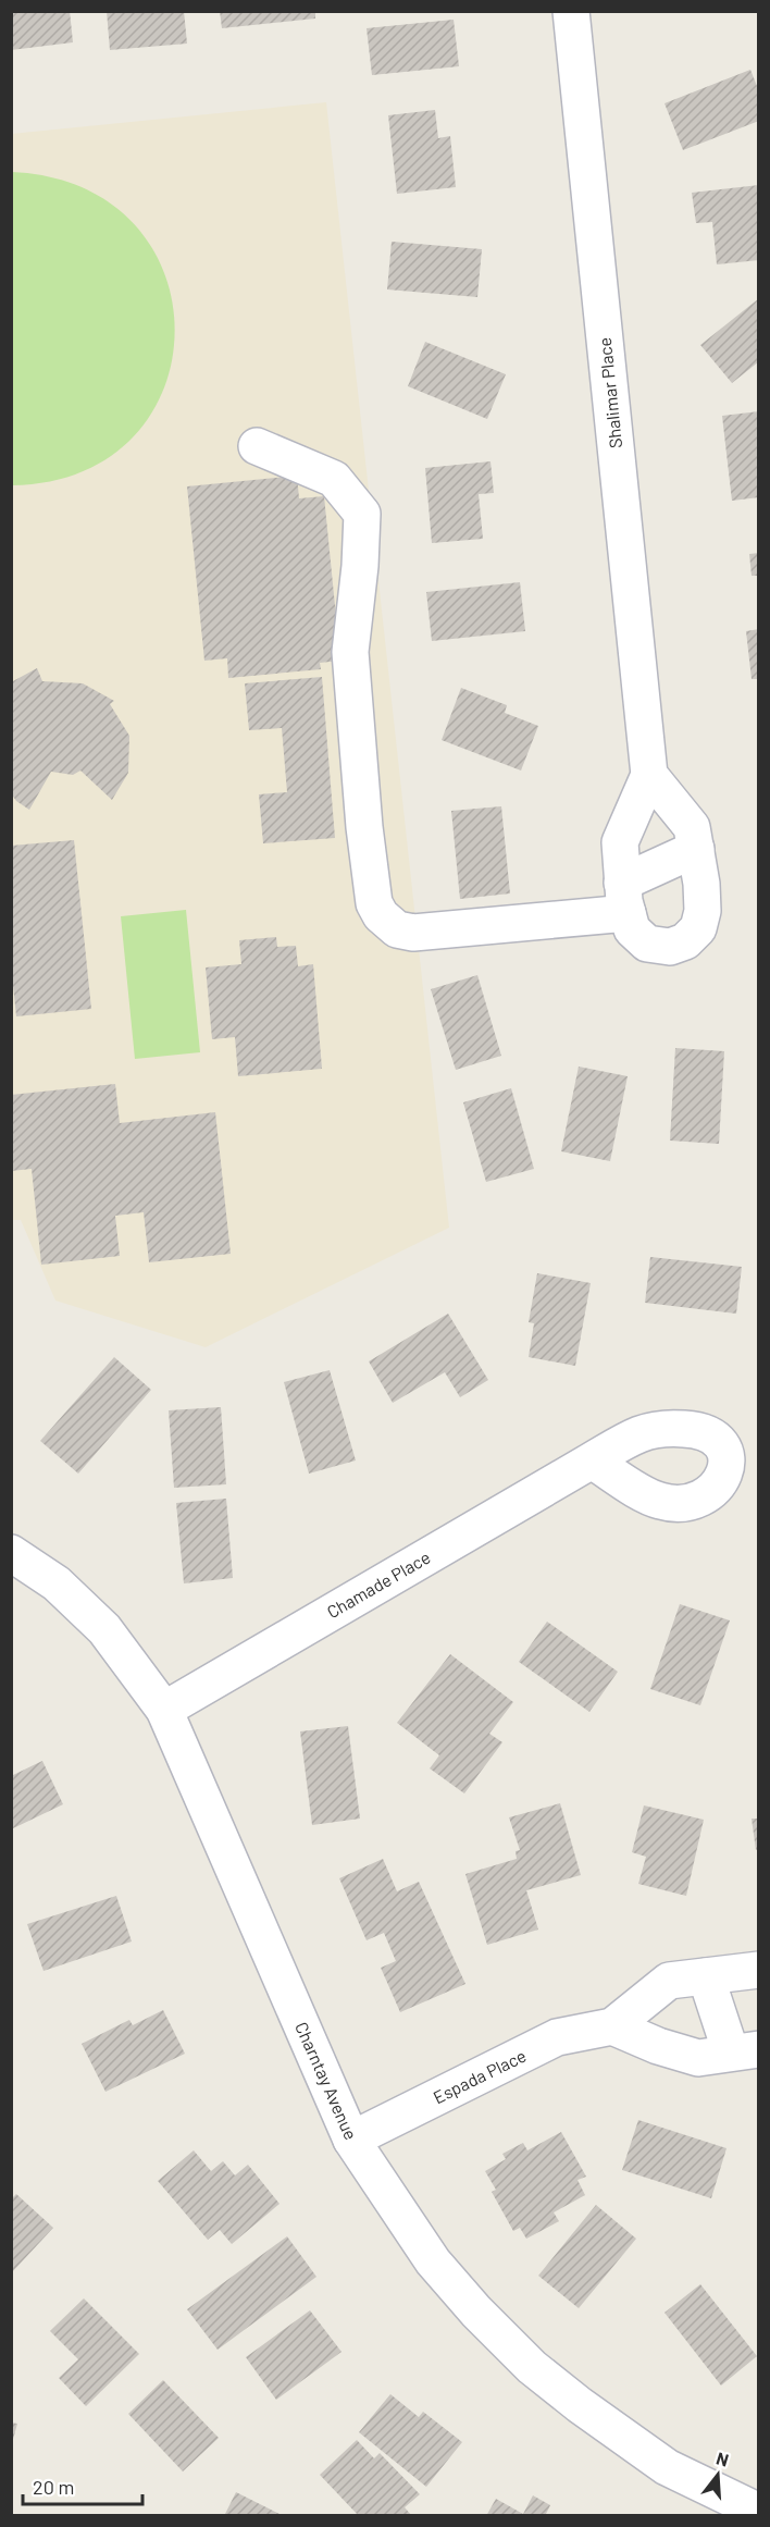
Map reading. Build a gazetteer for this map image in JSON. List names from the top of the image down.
{
  "streets": {
    "street": [
      "Shalimar Place",
      "Chamade Place",
      "Espada Place",
      "Charntay Avenue"
    ]
  },
  "crossings": [
    ["Chamade Place", "Charntay Avenue"],
    ["Espada Place", "Charntay Avenue"]
  ],
  "scale_bar": "20 m",
  "north": "top"
}
